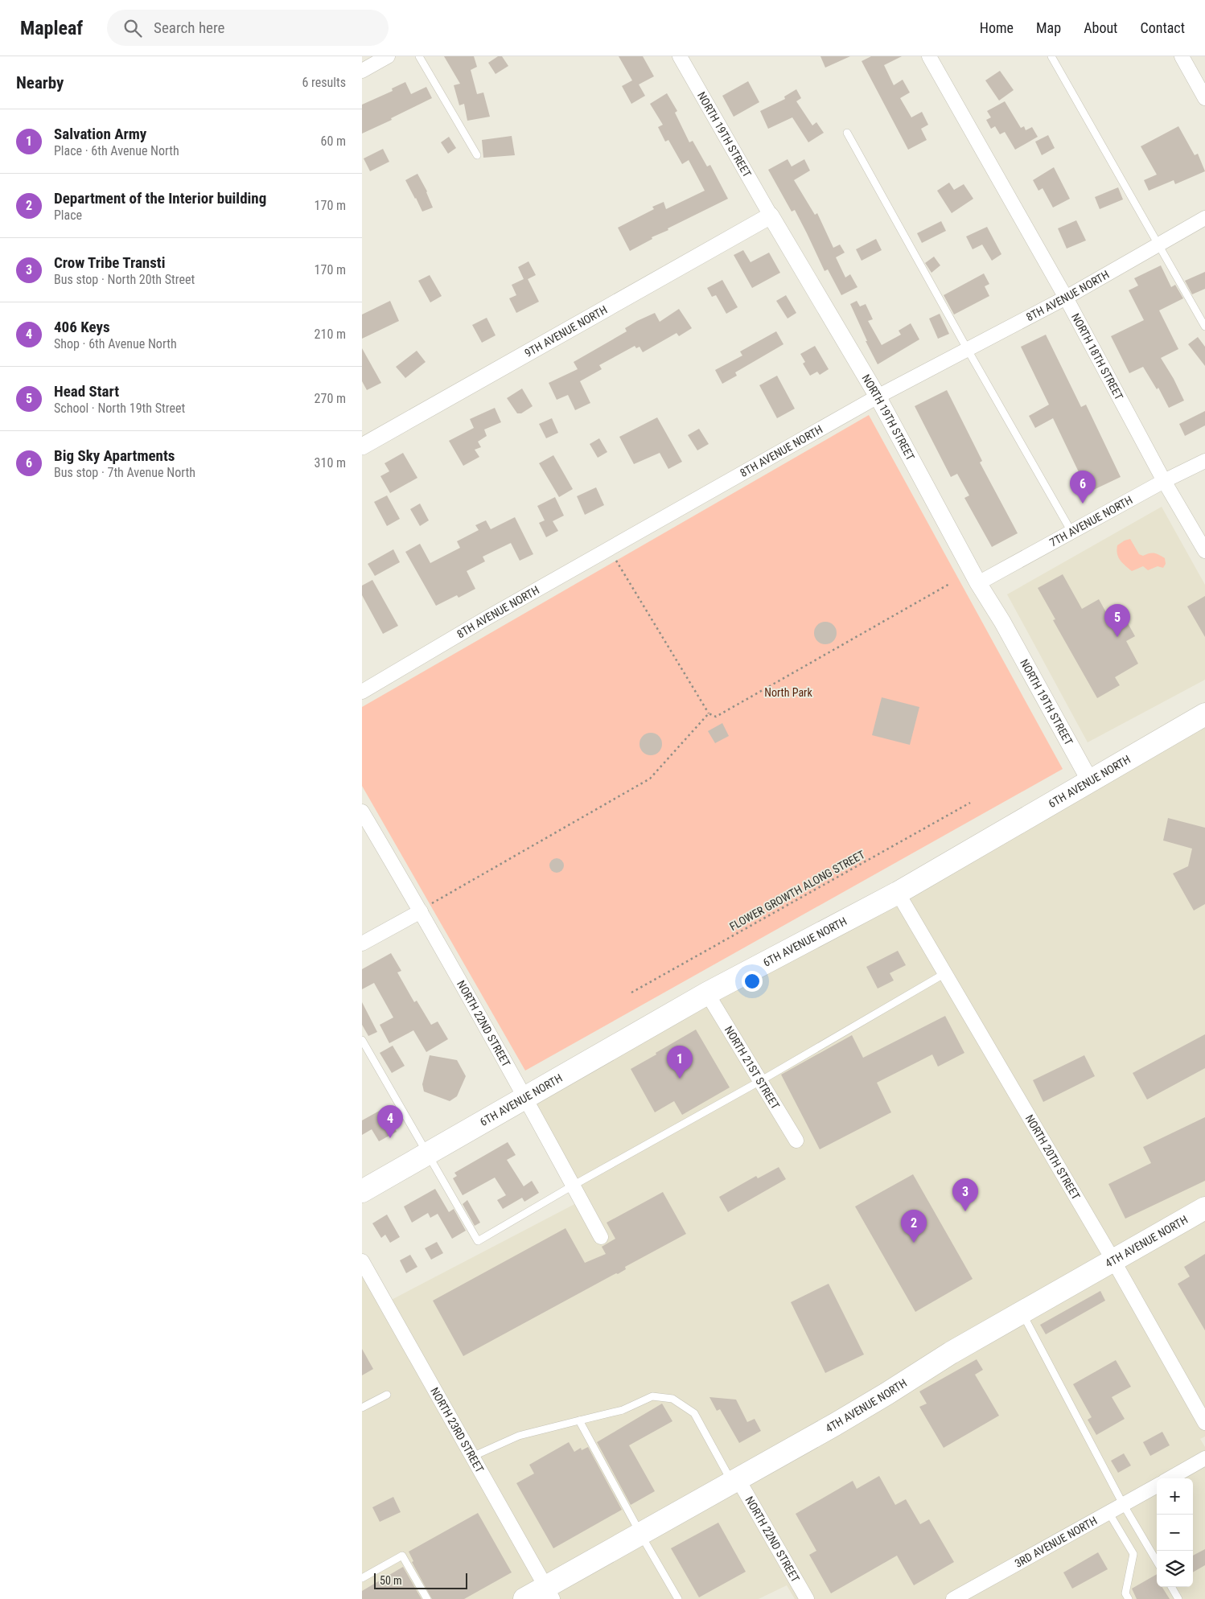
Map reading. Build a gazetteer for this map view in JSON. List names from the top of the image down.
{
  "streets": {
    "main road": ["6TH AVENUE NORTH", "4TH AVENUE NORTH"],
    "street": [
      "NORTH 19TH STREET",
      "8TH AVENUE NORTH",
      "9TH AVENUE NORTH",
      "NORTH 18TH STREET",
      "7TH AVENUE NORTH",
      "NORTH 22ND STREET",
      "NORTH 21ST STREET",
      "NORTH 20TH STREET",
      "NORTH 23RD STREET",
      "3RD AVENUE NORTH"
    ],
    "path": ["FLOWER GROWTH ALONG STREET"]
  },
  "crossings": [
    ["NORTH 19TH STREET", "8TH AVENUE NORTH"],
    ["NORTH 19TH STREET", "9TH AVENUE NORTH"],
    ["NORTH 19TH STREET", "7TH AVENUE NORTH"],
    ["NORTH 19TH STREET", "6TH AVENUE NORTH"],
    ["8TH AVENUE NORTH", "NORTH 18TH STREET"],
    ["NORTH 18TH STREET", "7TH AVENUE NORTH"],
    ["6TH AVENUE NORTH", "NORTH 22ND STREET"],
    ["6TH AVENUE NORTH", "NORTH 21ST STREET"],
    ["6TH AVENUE NORTH", "NORTH 20TH STREET"],
    ["NORTH 22ND STREET", "4TH AVENUE NORTH"],
    ["NORTH 20TH STREET", "4TH AVENUE NORTH"],
    ["4TH AVENUE NORTH", "NORTH 23RD STREET"]
  ],
  "parks": ["North Park"],
  "scale_bar": "50 m",
  "page": {
    "header": "Mapleaf",
    "search": "Search here",
    "nav": [
      "Home",
      "Map",
      "About",
      "Contact"
    ],
    "heading": ["Nearby", "6 results"],
    "list": [
      {
        "mark": "1",
        "name": "Salvation Army",
        "note": "Place · 6th Avenue North",
        "value": "60 m"
      },
      {
        "mark": "2",
        "name": "Department of the Interior building",
        "note": "Place",
        "value": "170 m"
      },
      {
        "mark": "3",
        "name": "Crow Tribe Transti",
        "note": "Bus stop · North 20th Street",
        "value": "170 m"
      },
      {
        "mark": "4",
        "name": "406 Keys",
        "note": "Shop · 6th Avenue North",
        "value": "210 m"
      },
      {
        "mark": "5",
        "name": "Head Start",
        "note": "School · North 19th Street",
        "value": "270 m"
      },
      {
        "mark": "6",
        "name": "Big Sky Apartments",
        "note": "Bus stop · 7th Avenue North",
        "value": "310 m"
      }
    ],
    "pins": [
      "6",
      "5",
      "1",
      "4",
      "3",
      "2"
    ],
    "map_buttons": ["+", "−"],
    "scale": "50 m"
  }
}
